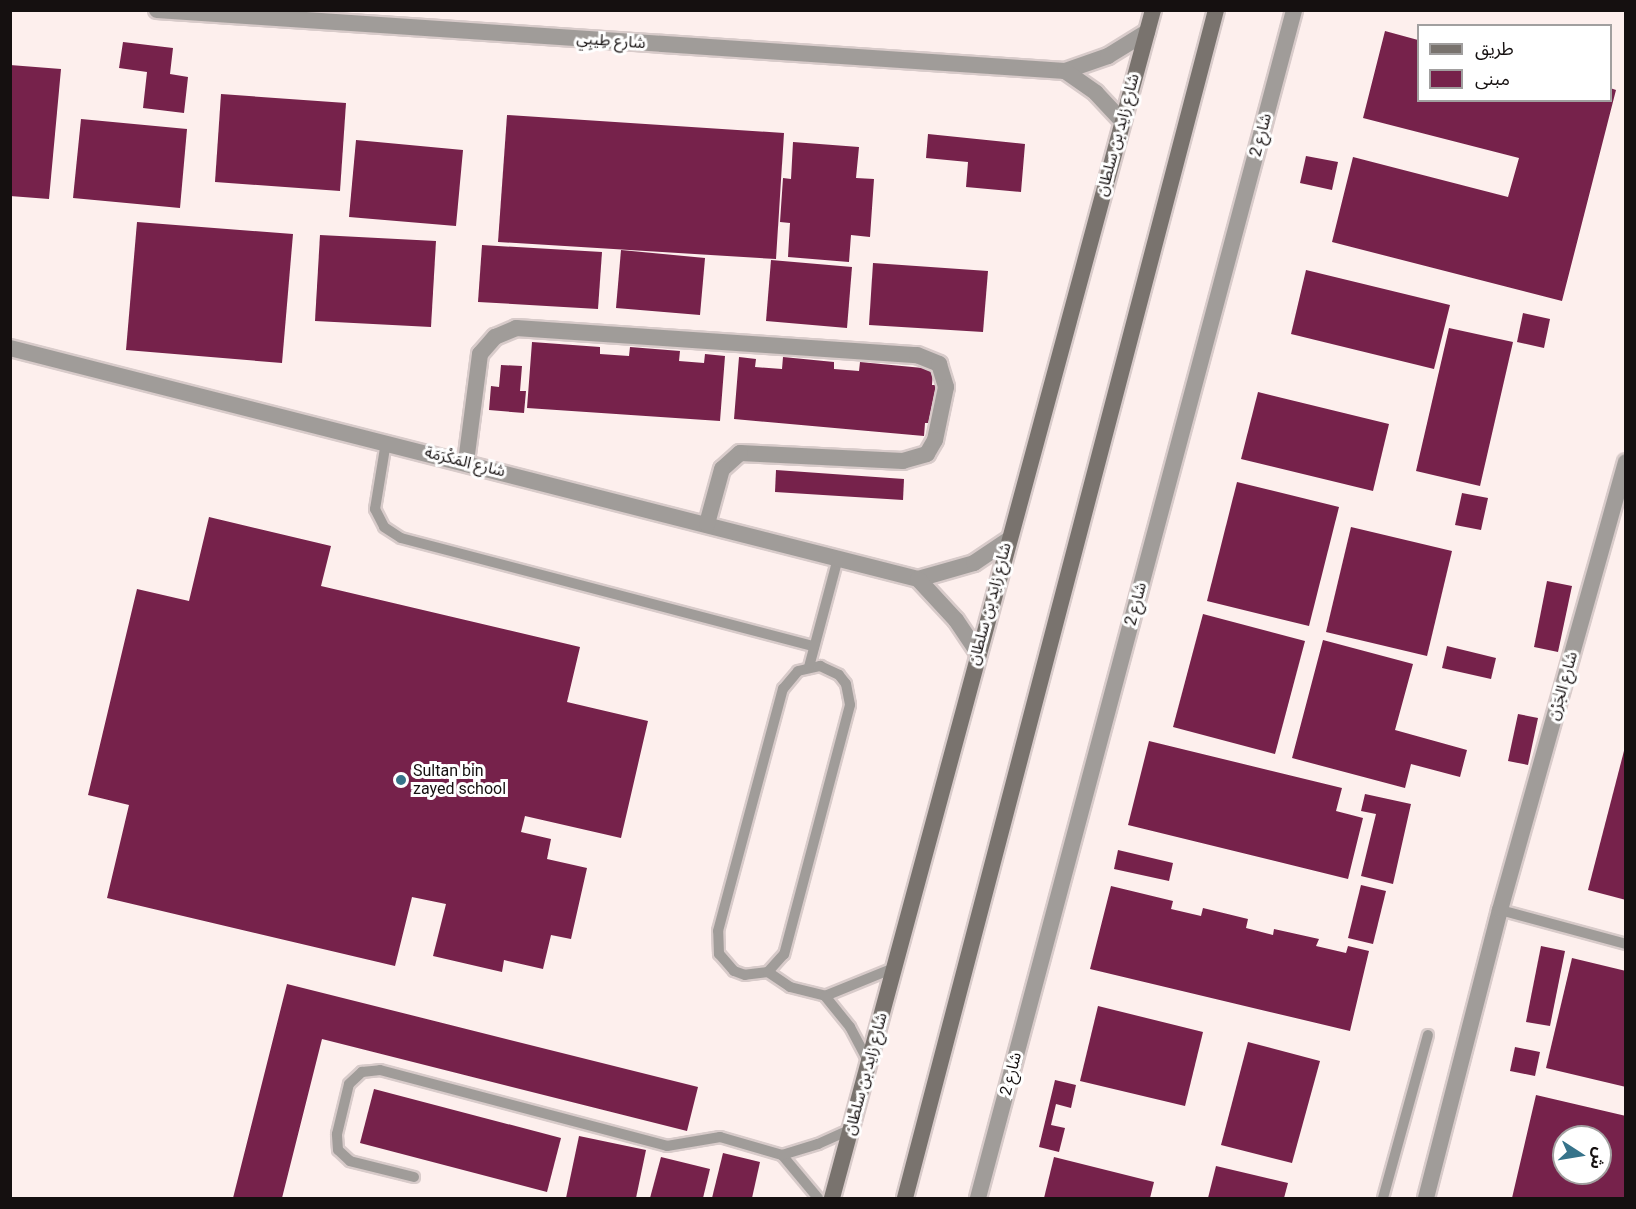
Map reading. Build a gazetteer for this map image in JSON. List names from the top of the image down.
{
  "streets": {
    "main road": ["شارع زايد بن سلطان"],
    "street": [
      "شارع طِيبِي",
      "شارع 2",
      "شارع المَكْرَمَة",
      "شارع الجَرْن"
    ]
  },
  "crossings": [
    ["شارع طِيبِي", "شارع زايد بن سلطان"],
    ["شارع زايد بن سلطان", "شارع المَكْرَمَة"]
  ],
  "places": ["Sultan bin zayed school"],
  "legend": ["طريق", "مبنى"],
  "north": "right"
}
